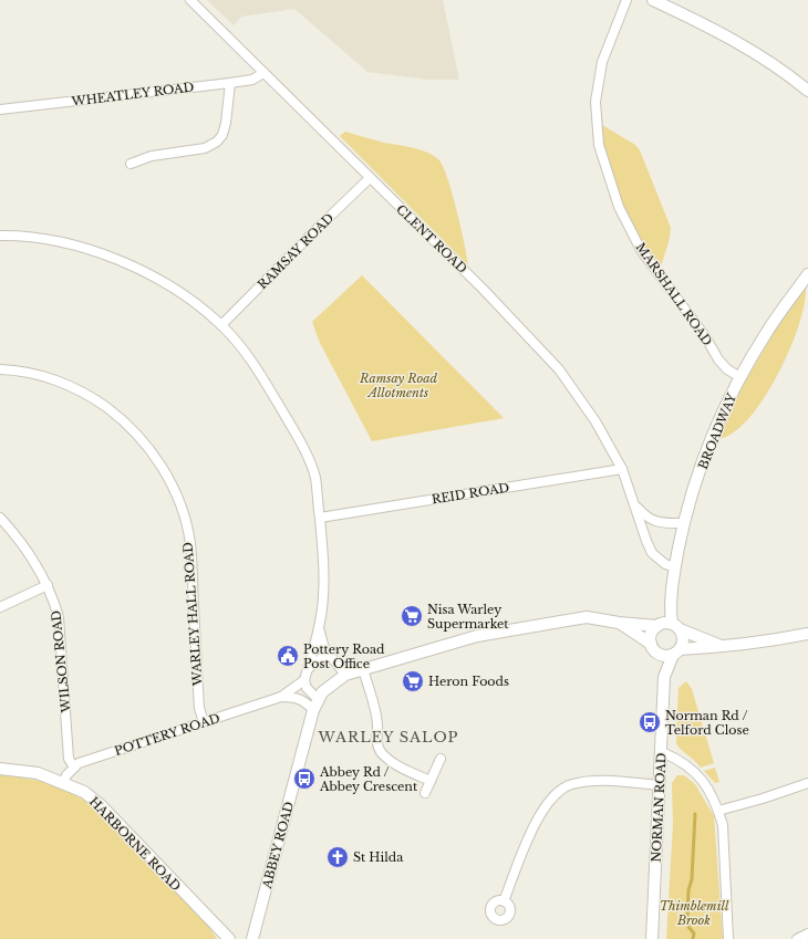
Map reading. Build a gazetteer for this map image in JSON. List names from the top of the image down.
{
  "streets": {
    "street": [
      "WHEATLEY ROAD",
      "CLENT ROAD",
      "RAMSAY ROAD",
      "MARSHALL ROAD",
      "BROADWAY",
      "REID ROAD",
      "WARLEY HALL ROAD",
      "WILSON ROAD",
      "POTTERY ROAD",
      "NORMAN ROAD",
      "HARBORNE ROAD",
      "ABBEY ROAD"
    ]
  },
  "crossings": [
    ["WHEATLEY ROAD", "CLENT ROAD"],
    ["CLENT ROAD", "RAMSAY ROAD"],
    ["CLENT ROAD", "BROADWAY"],
    ["CLENT ROAD", "REID ROAD"],
    ["MARSHALL ROAD", "BROADWAY"],
    ["BROADWAY", "NORMAN ROAD"],
    ["WARLEY HALL ROAD", "POTTERY ROAD"],
    ["WILSON ROAD", "POTTERY ROAD"],
    ["POTTERY ROAD", "HARBORNE ROAD"],
    ["POTTERY ROAD", "ABBEY ROAD"]
  ],
  "districts": ["WARLEY SALOP"],
  "parks": ["Ramsay Road Allotments", "Thimblemill Brook"],
  "places": {
    "supermarket": ["Nisa Warley Supermarket", "Heron Foods"],
    "public building": ["Pottery Road Post Office"],
    "bus stop": ["Norman Rd / Telford Close", "Abbey Rd / Abbey Crescent"],
    "church": ["St Hilda"]
  }
}
